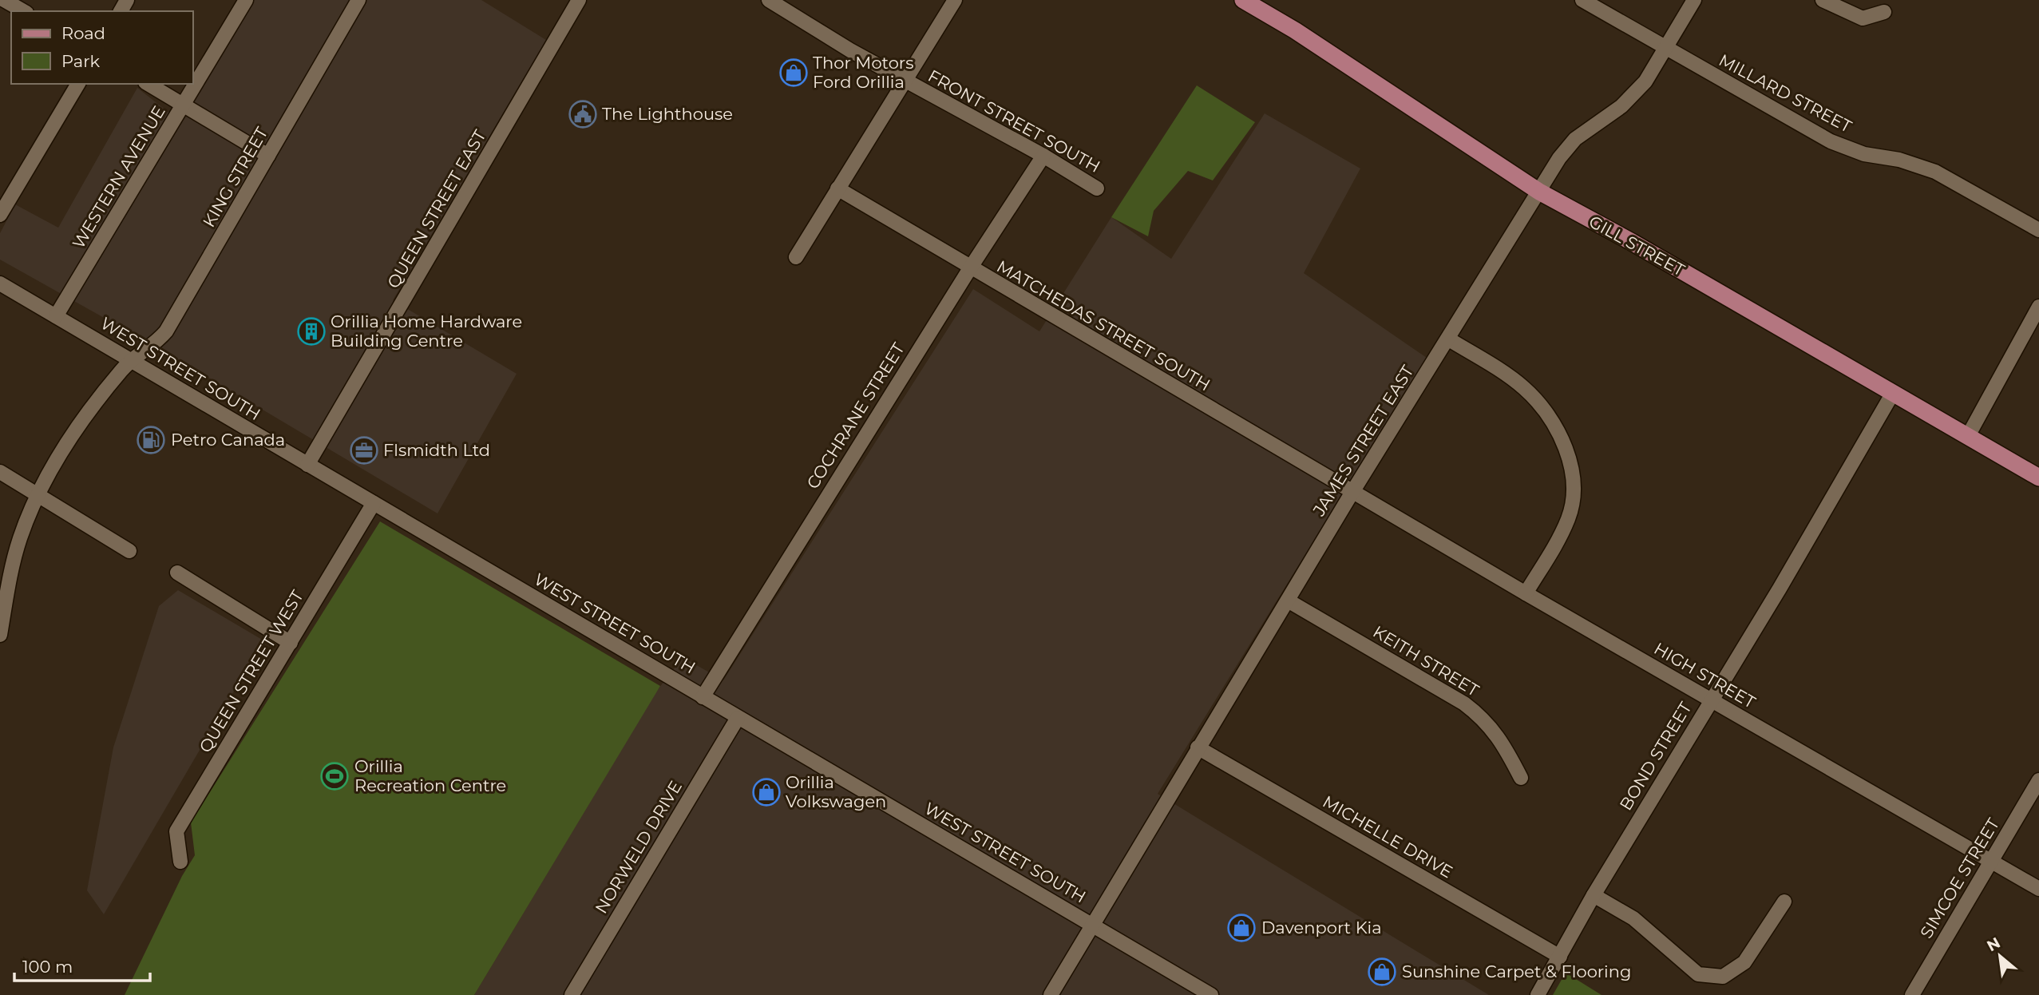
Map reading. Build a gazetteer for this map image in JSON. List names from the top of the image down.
{
  "streets": {
    "main road": ["GILL STREET"],
    "street": [
      "MILLARD STREET",
      "FRONT STREET SOUTH",
      "WESTERN AVENUE",
      "KING STREET",
      "QUEEN STREET EAST",
      "MATCHEDAS STREET SOUTH",
      "WEST STREET SOUTH",
      "COCHRANE STREET",
      "JAMES STREET EAST",
      "KEITH STREET",
      "QUEEN STREET WEST",
      "HIGH STREET",
      "BOND STREET",
      "MICHELLE DRIVE",
      "NORWELD DRIVE",
      "SIMCOE STREET"
    ]
  },
  "crossings": [
    ["MILLARD STREET", "JAMES STREET EAST"],
    ["FRONT STREET SOUTH", "COCHRANE STREET"],
    ["WESTERN AVENUE", "WEST STREET SOUTH"],
    ["KING STREET", "WEST STREET SOUTH"],
    ["QUEEN STREET EAST", "WEST STREET SOUTH"],
    ["GILL STREET", "JAMES STREET EAST"],
    ["GILL STREET", "BOND STREET"],
    ["MATCHEDAS STREET SOUTH", "COCHRANE STREET"],
    ["MATCHEDAS STREET SOUTH", "JAMES STREET EAST"],
    ["MATCHEDAS STREET SOUTH", "HIGH STREET"],
    ["WEST STREET SOUTH", "COCHRANE STREET"],
    ["WEST STREET SOUTH", "JAMES STREET EAST"],
    ["WEST STREET SOUTH", "QUEEN STREET WEST"],
    ["WEST STREET SOUTH", "NORWELD DRIVE"],
    ["JAMES STREET EAST", "KEITH STREET"],
    ["JAMES STREET EAST", "HIGH STREET"],
    ["JAMES STREET EAST", "MICHELLE DRIVE"],
    ["HIGH STREET", "BOND STREET"],
    ["HIGH STREET", "SIMCOE STREET"],
    ["BOND STREET", "MICHELLE DRIVE"]
  ],
  "places": {
    "shop": [
      "Thor Motors Ford Orillia",
      "Orillia Volkswagen",
      "Davenport Kia",
      "Sunshine Carpet & Flooring"
    ],
    "public building": ["The Lighthouse"],
    "building": ["Orillia Home Hardware Building Centre"],
    "fuel station": ["Petro Canada"],
    "office": ["Flsmidth Ltd"],
    "sports": ["Orillia Recreation Centre"]
  },
  "legend": ["Road", "Park"],
  "scale_bar": "100 m",
  "north": "top left"
}
